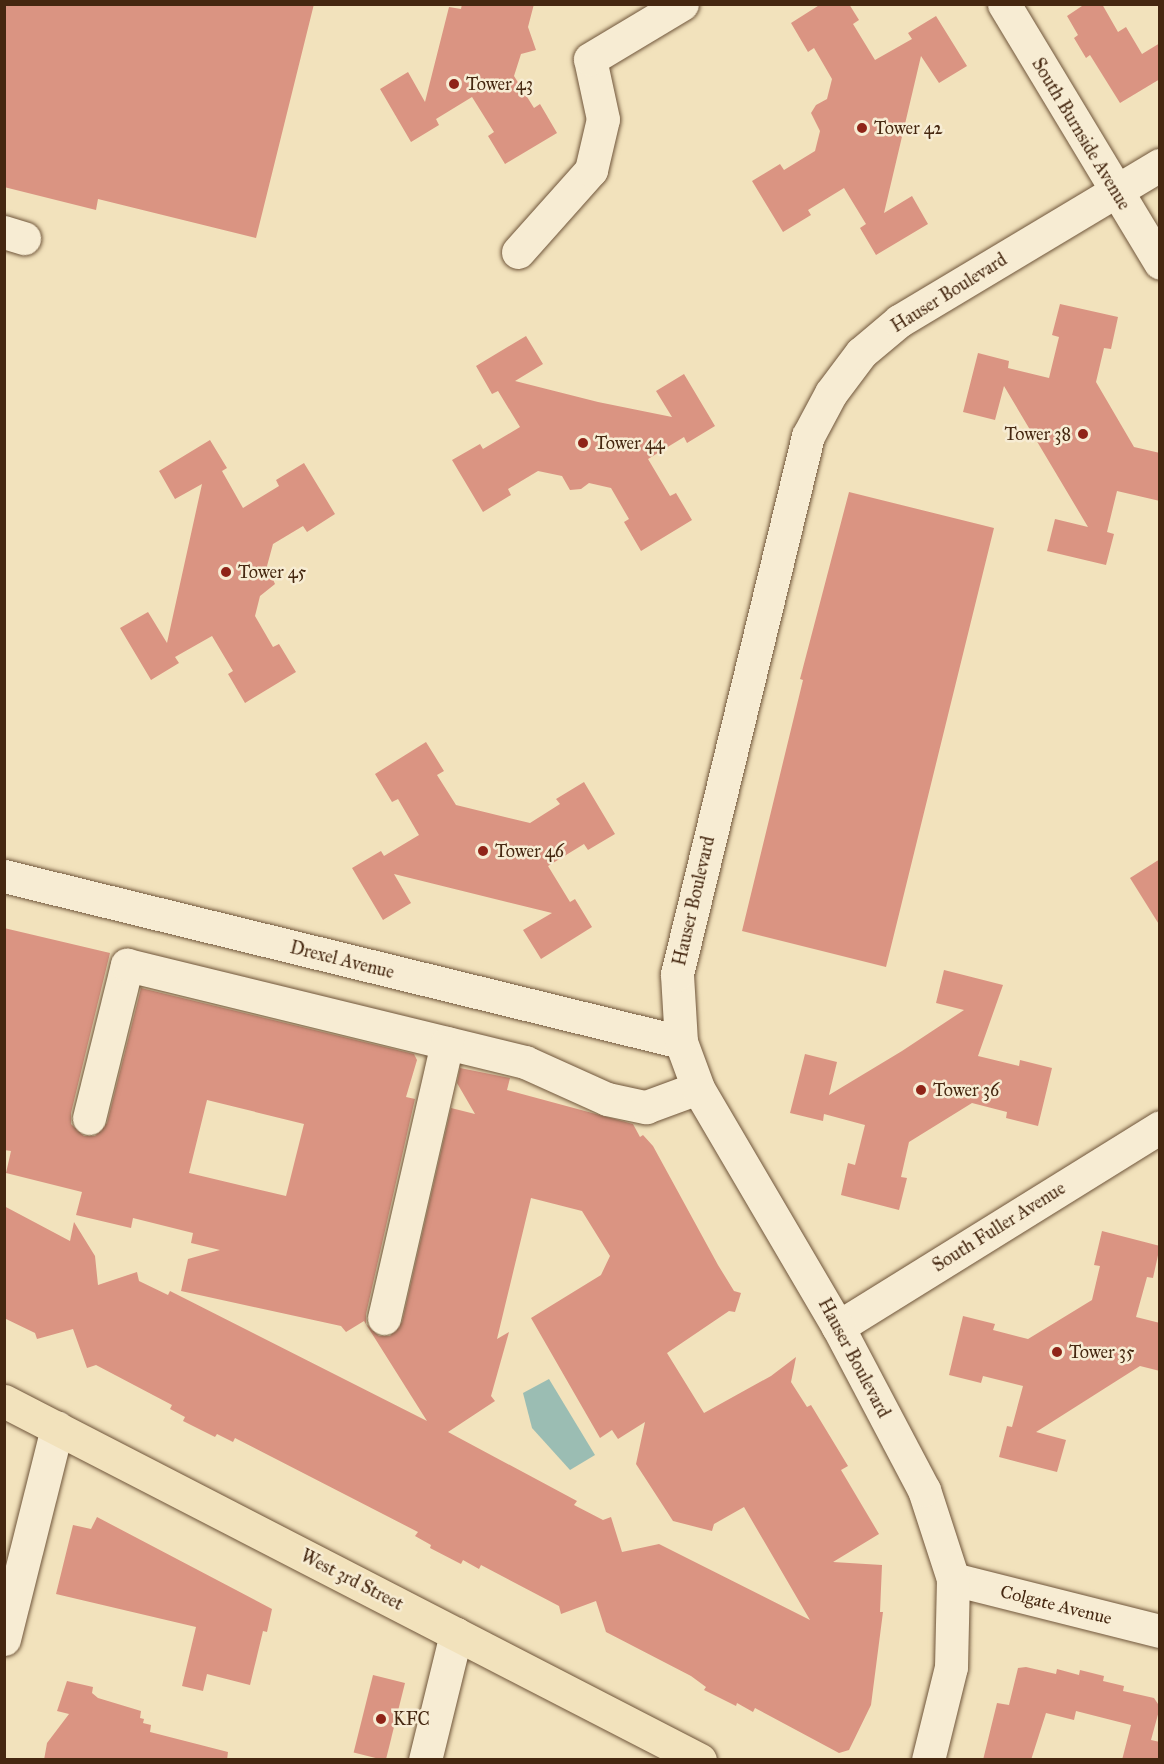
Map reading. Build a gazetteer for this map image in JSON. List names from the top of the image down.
{
  "streets": {
    "main road": ["West 3rd Street"],
    "street": [
      "South Burnside Avenue",
      "Hauser Boulevard",
      "Drexel Avenue",
      "South Fuller Avenue",
      "Colgate Avenue"
    ]
  },
  "crossings": [
    ["South Burnside Avenue", "Hauser Boulevard"],
    ["Hauser Boulevard", "Drexel Avenue"],
    ["Hauser Boulevard", "South Fuller Avenue"],
    ["Hauser Boulevard", "Colgate Avenue"]
  ],
  "places": [
    "Tower 43",
    "Tower 42",
    "Tower 38",
    "Tower 44",
    "Tower 45",
    "Tower 46",
    "Tower 36",
    "Tower 35",
    "KFC"
  ]
}
